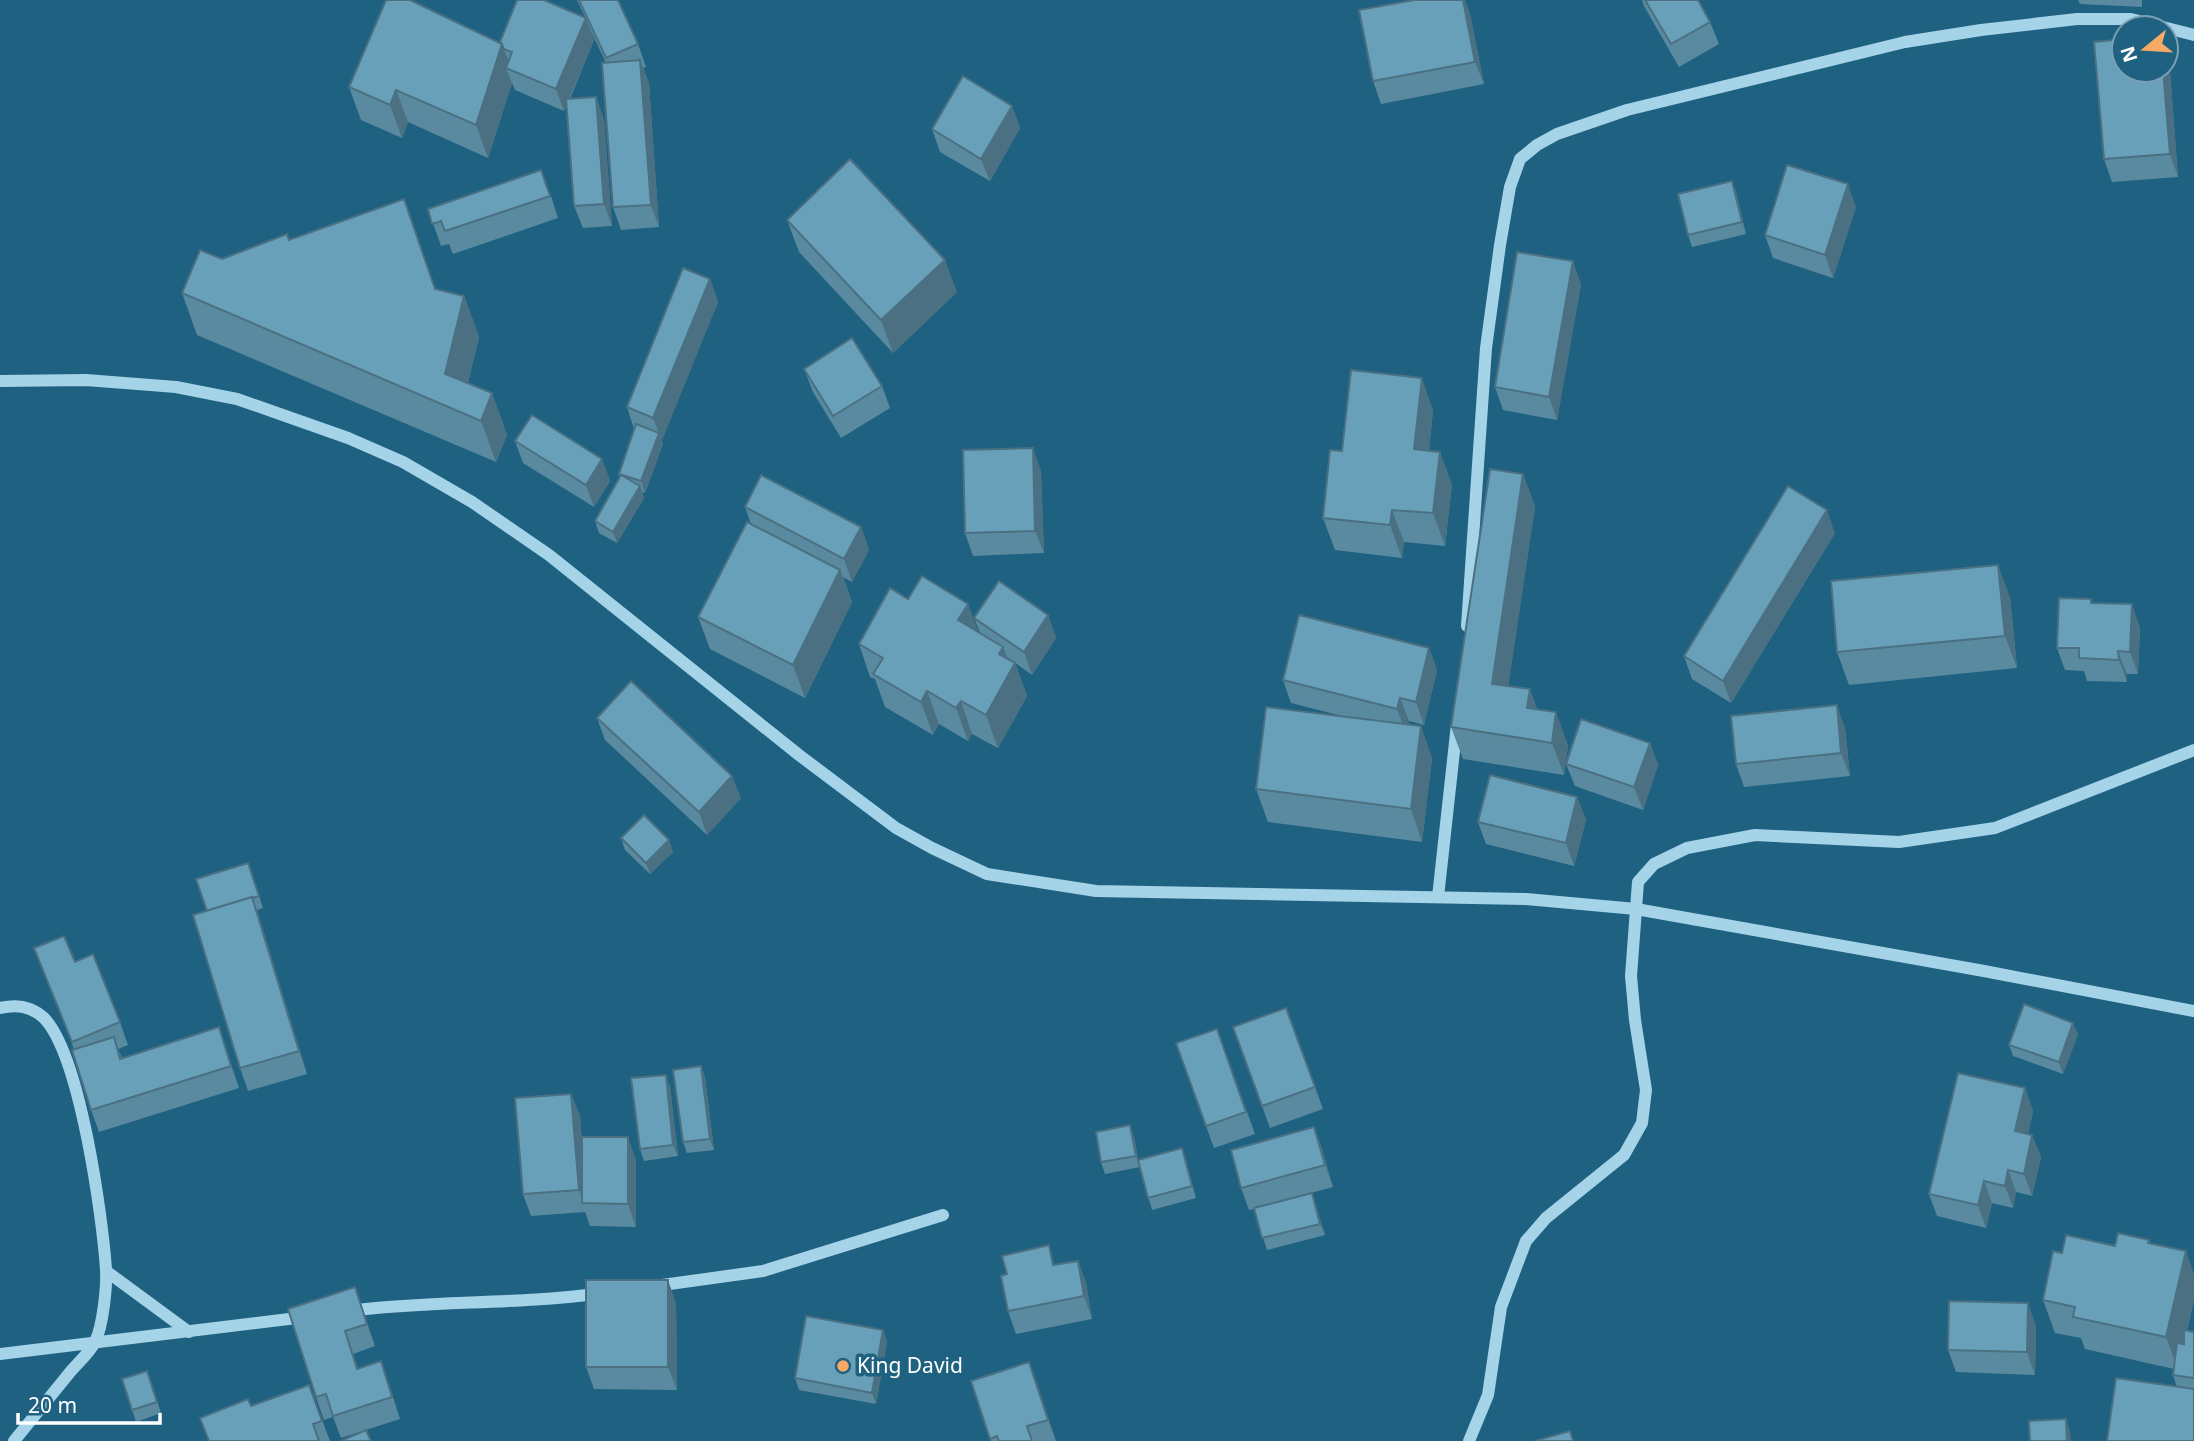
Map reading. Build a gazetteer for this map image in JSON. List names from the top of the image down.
{
  "places": ["King David"],
  "scale_bar": "20 m",
  "north": "left"
}
